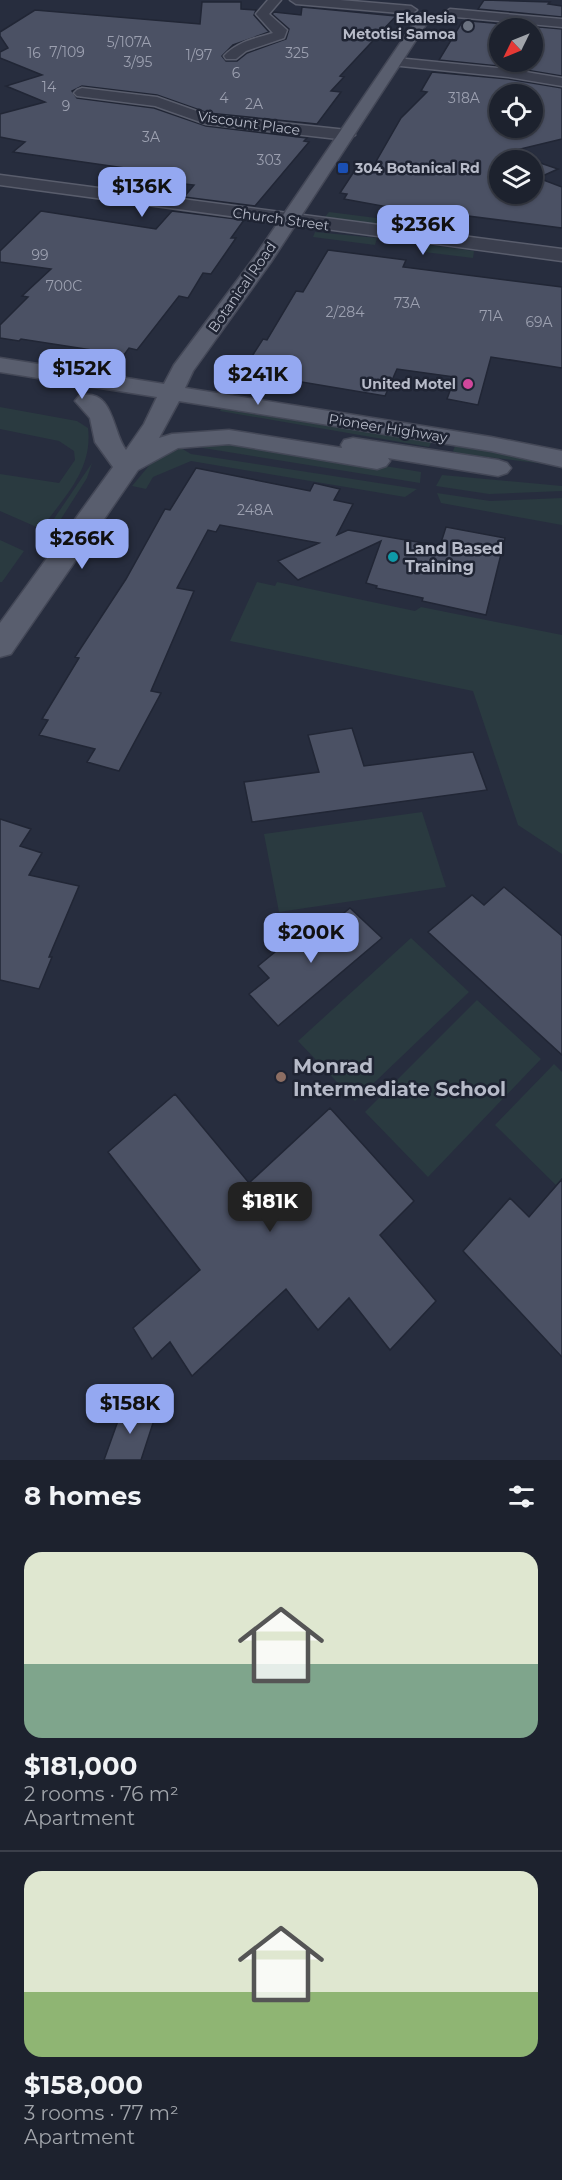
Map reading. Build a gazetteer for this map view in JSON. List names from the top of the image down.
{
  "streets": {
    "main road": ["Botanical Road", "Pioneer Highway"],
    "street": ["Viscount Place", "Church Street"]
  },
  "crossings": [
    ["Viscount Place", "Botanical Road"],
    ["Church Street", "Botanical Road"],
    ["Botanical Road", "Pioneer Highway"]
  ],
  "places": {
    "other": [
      "Ekalesia Metotisi Samoa",
      "United Motel",
      "Land Based Training",
      "Monrad Intermediate School"
    ],
    "transit": ["304 Botanical Rd"]
  },
  "house_numbers": [
    "5/107A",
    "7/109",
    "16",
    "325",
    "1/97",
    "3/95",
    "6",
    "14",
    "4",
    "318A",
    "2A",
    "9",
    "3A",
    "303",
    "99",
    "700C",
    "73A",
    "2/284",
    "71A",
    "69A",
    "248A"
  ],
  "north": "bottom left",
  "page": {
    "price": [
      "$136K",
      "$236K",
      "$152K",
      "$241K",
      "$266K",
      "$200K",
      "$181K",
      "$158K"
    ],
    "heading": "8 homes",
    "list": [
      {
        "name": "$181,000",
        "note": "2 rooms · 76 m² · Apartment"
      },
      {
        "name": "$158,000",
        "note": "3 rooms · 77 m² · Apartment"
      }
    ]
  }
}
